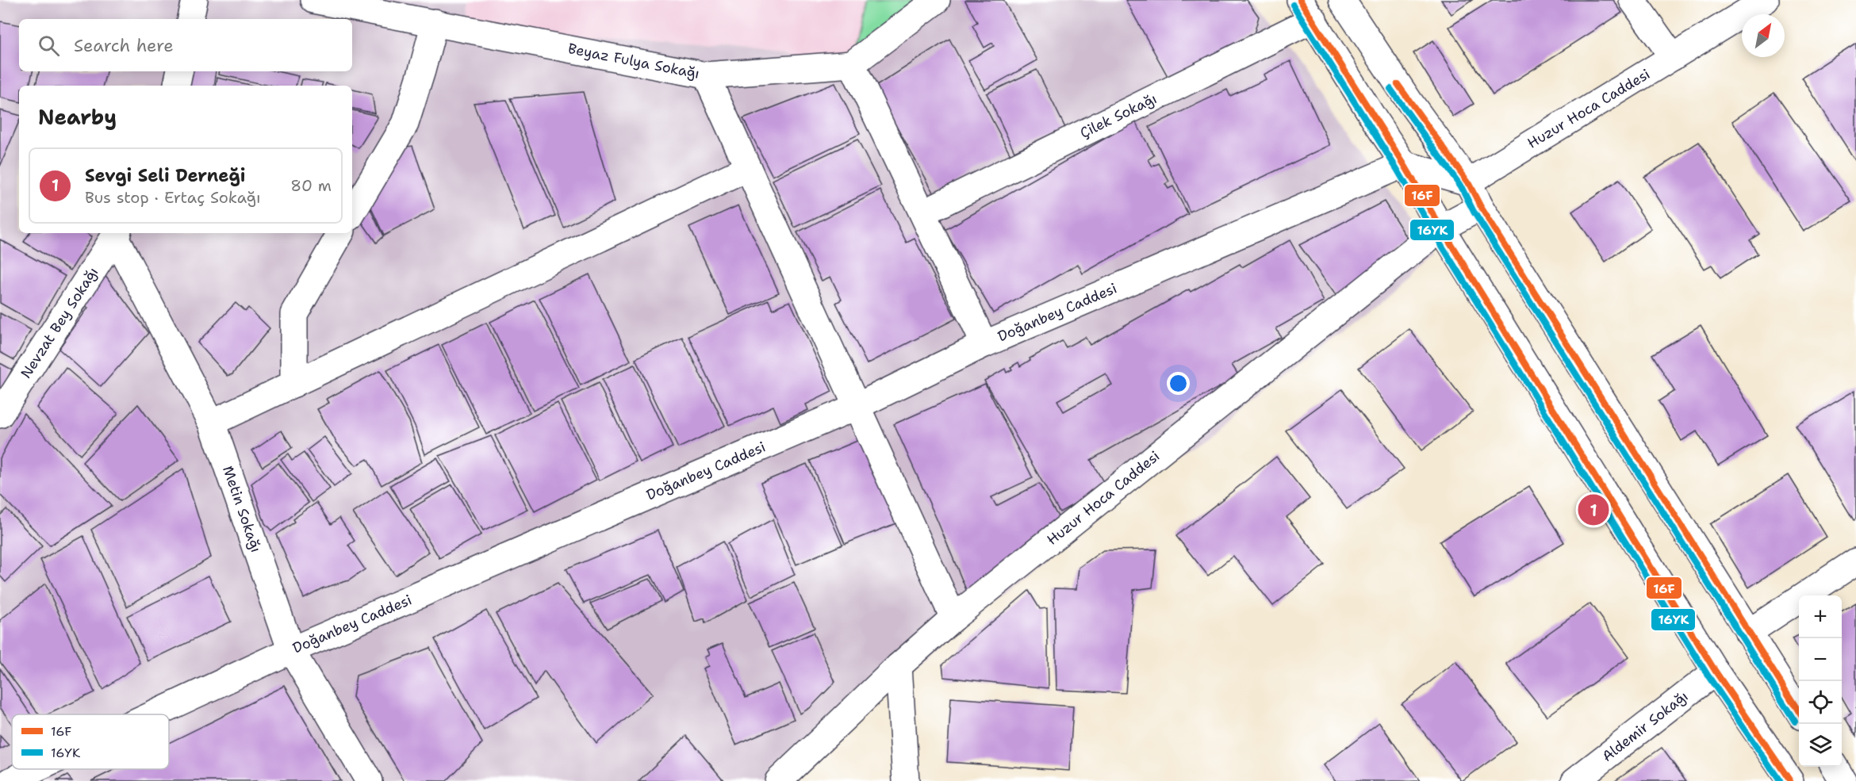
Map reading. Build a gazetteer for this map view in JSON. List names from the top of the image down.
{
  "streets": {
    "street": [
      "Beyaz Fulya Sokağı",
      "Huzur Hoca Caddesi",
      "Çilek Sokağı",
      "Doğanbey Caddesi",
      "Nevzat Bey Sokağı",
      "Metin Sokağı",
      "Aldemir Sokağı"
    ]
  },
  "crossings": [
    ["Doğanbey Caddesi", "Metin Sokağı"],
    ["Nevzat Bey Sokağı", "Metin Sokağı"]
  ],
  "lines": ["transit line 16F", "transit line 16YK"],
  "legend": ["16F", "16YK"],
  "north": "top right",
  "page": {
    "search": "Search here",
    "heading": "Nearby",
    "list": [
      {
        "mark": "1",
        "name": "Sevgi Seli Derneği",
        "note": "Bus stop · Ertaç Sokağı",
        "value": "80 m"
      }
    ],
    "pins": "1",
    "map_buttons": ["+", "−"]
  }
}
